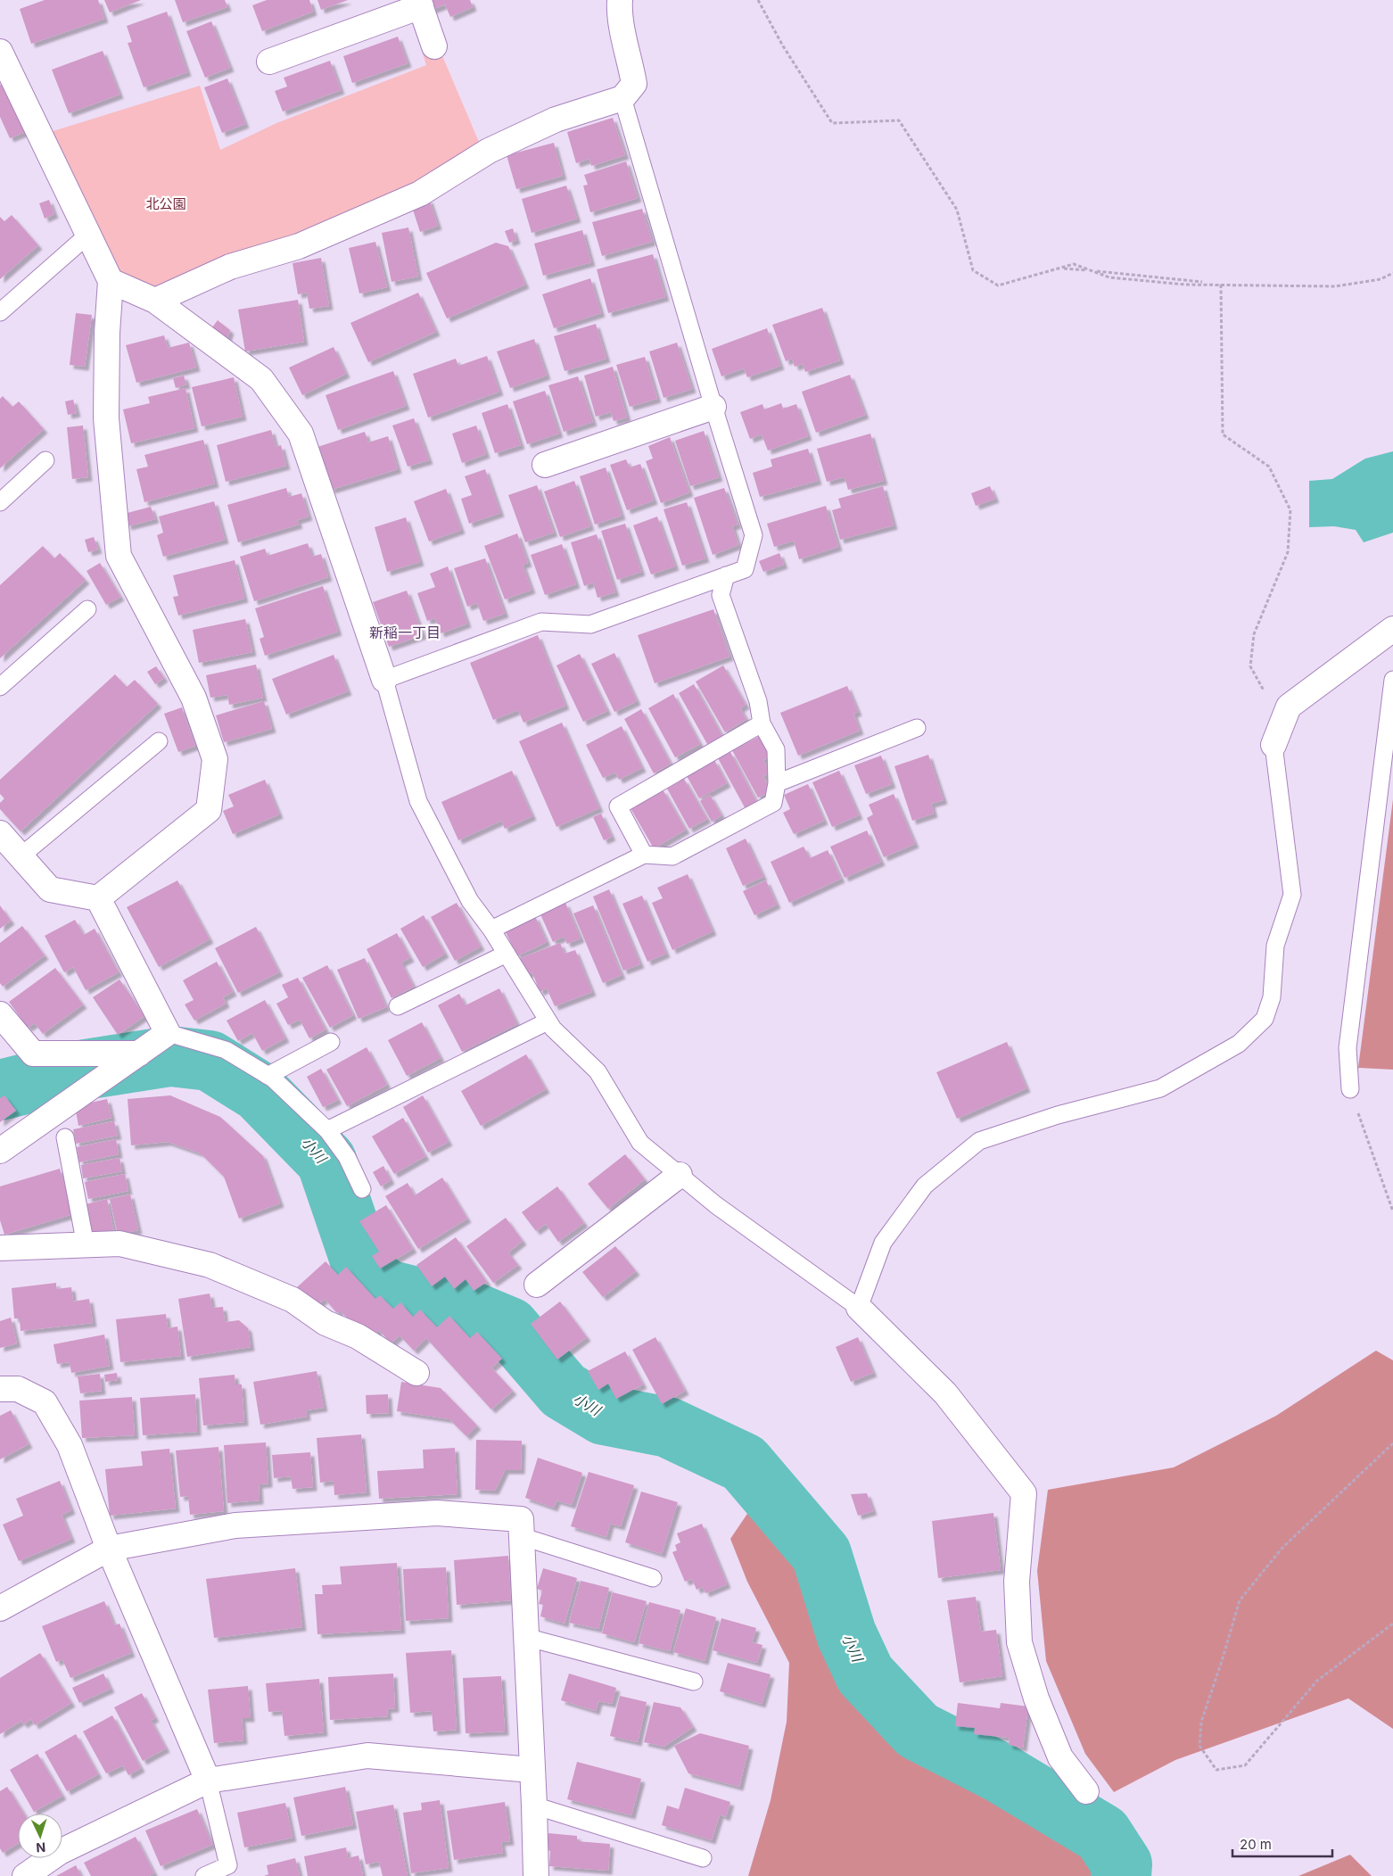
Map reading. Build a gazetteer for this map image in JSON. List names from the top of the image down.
{
  "districts": ["新稲一丁目"],
  "water": ["小川"],
  "parks": ["北公園"],
  "scale_bar": "20 m",
  "north": "bottom"
}
